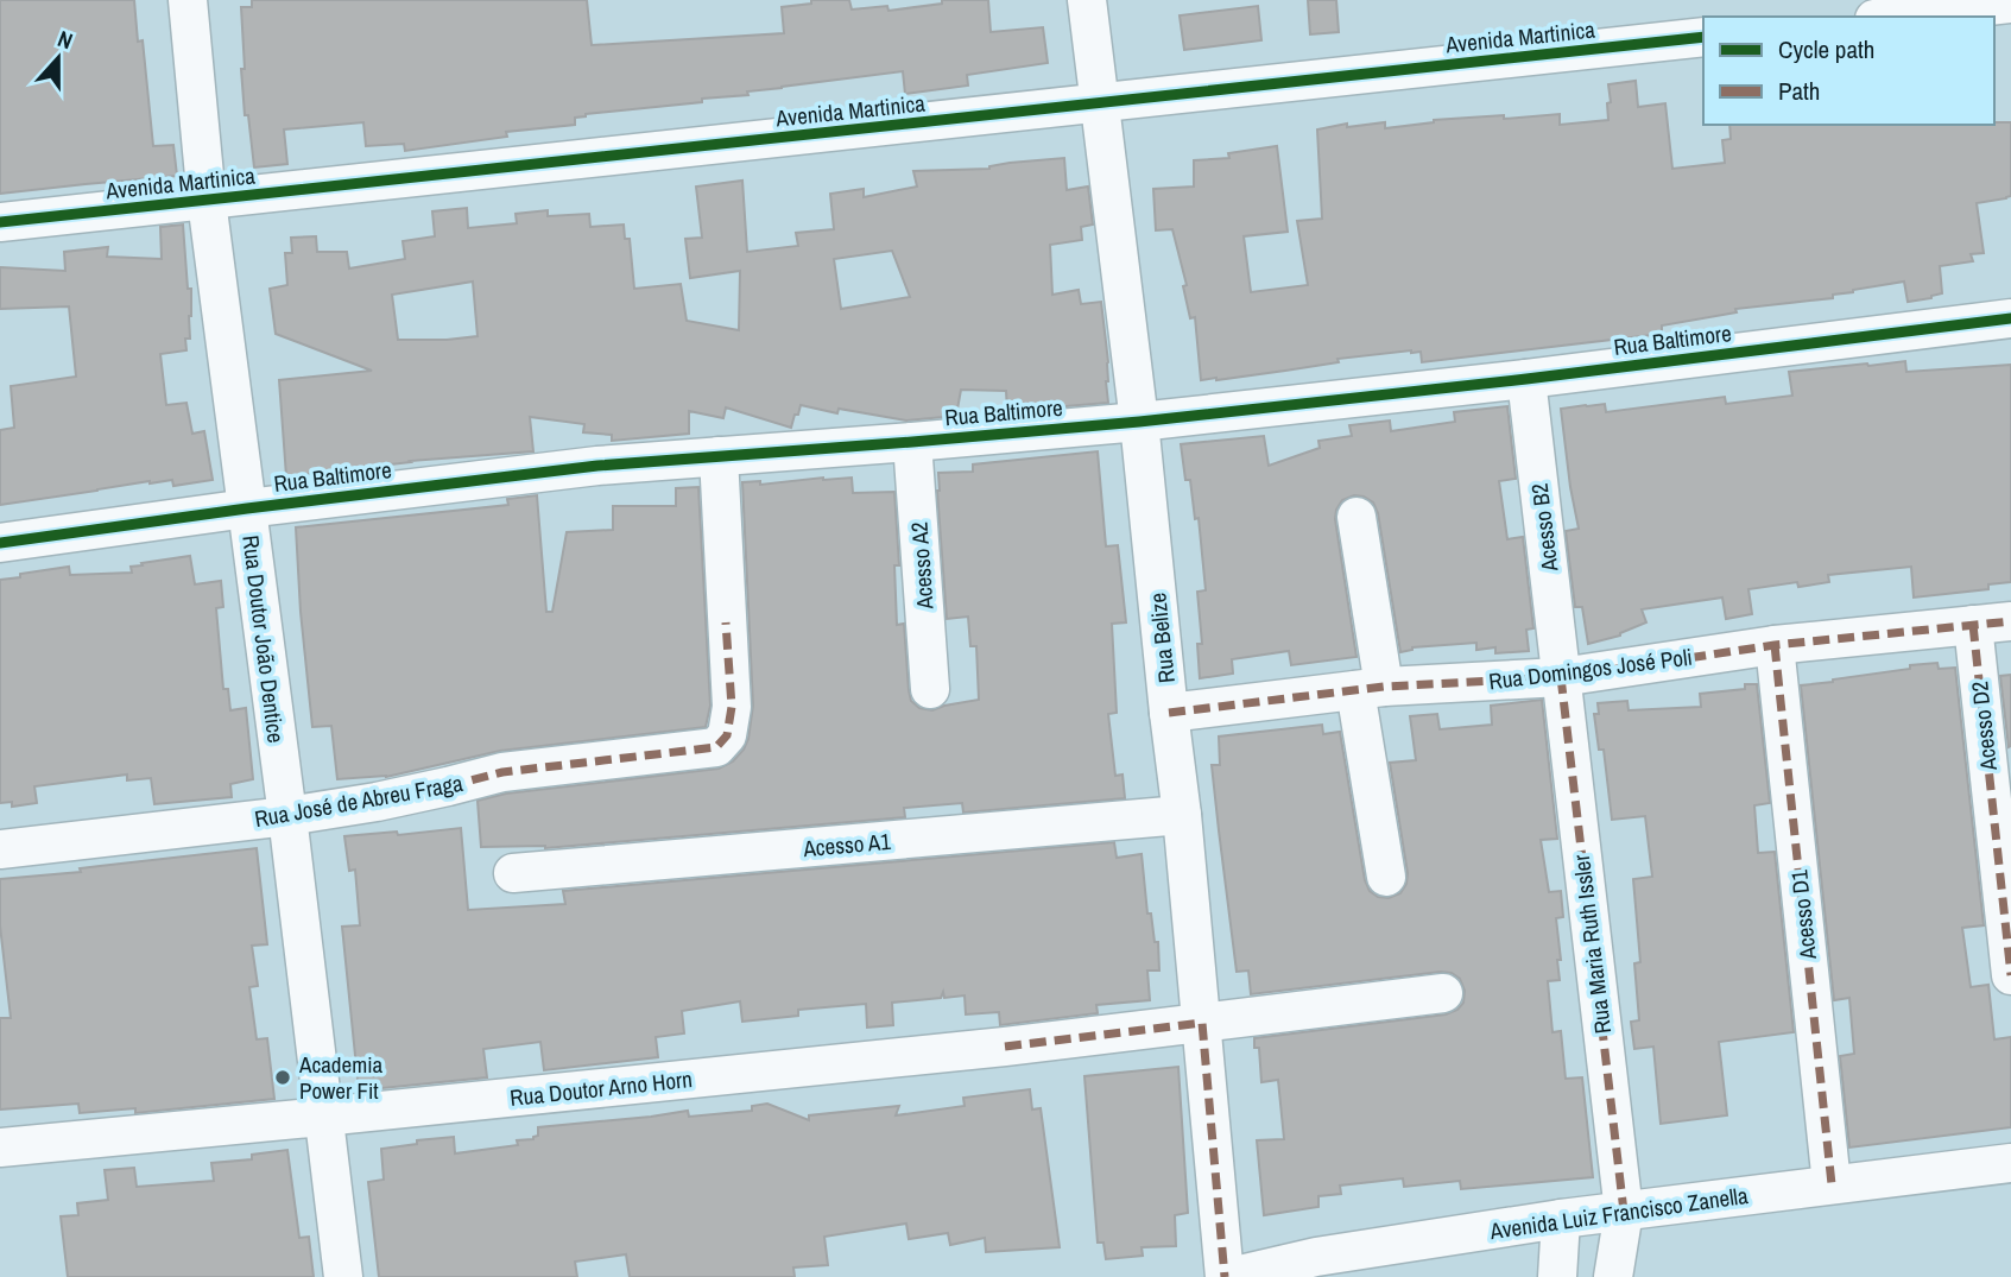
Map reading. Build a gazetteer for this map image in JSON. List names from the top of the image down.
{
  "streets": {
    "street": [
      "Avenida Martinica",
      "Rua Baltimore",
      "Acesso B2",
      "Acesso A2",
      "Rua Belize",
      "Rua Doutor João Dentice",
      "Rua Domingos José Poli",
      "Acesso D2",
      "Rua José de Abreu Fraga",
      "Acesso A1",
      "Acesso D1",
      "Rua Maria Ruth Issler",
      "Rua Doutor Arno Horn",
      "Avenida Luiz Francisco Zanella"
    ]
  },
  "crossings": [
    ["Avenida Martinica", "Rua Belize"],
    ["Avenida Martinica", "Rua Doutor João Dentice"],
    ["Rua Baltimore", "Acesso B2"],
    ["Rua Baltimore", "Acesso A2"],
    ["Rua Baltimore", "Rua Belize"],
    ["Rua Baltimore", "Rua Doutor João Dentice"],
    ["Rua Baltimore", "Rua José de Abreu Fraga"],
    ["Acesso B2", "Rua Domingos José Poli"],
    ["Acesso B2", "Rua Maria Ruth Issler"],
    ["Rua Belize", "Rua Domingos José Poli"],
    ["Rua Belize", "Acesso A1"],
    ["Rua Belize", "Rua Doutor Arno Horn"],
    ["Rua Belize", "Avenida Luiz Francisco Zanella"],
    ["Rua Doutor João Dentice", "Rua José de Abreu Fraga"],
    ["Rua Doutor João Dentice", "Rua Doutor Arno Horn"],
    ["Rua Domingos José Poli", "Acesso D2"],
    ["Rua Domingos José Poli", "Acesso D1"],
    ["Rua Domingos José Poli", "Rua Maria Ruth Issler"],
    ["Acesso D1", "Avenida Luiz Francisco Zanella"],
    ["Rua Maria Ruth Issler", "Avenida Luiz Francisco Zanella"]
  ],
  "places": ["Academia Power Fit"],
  "legend": ["Cycle path", "Path"],
  "north": "top"
}
